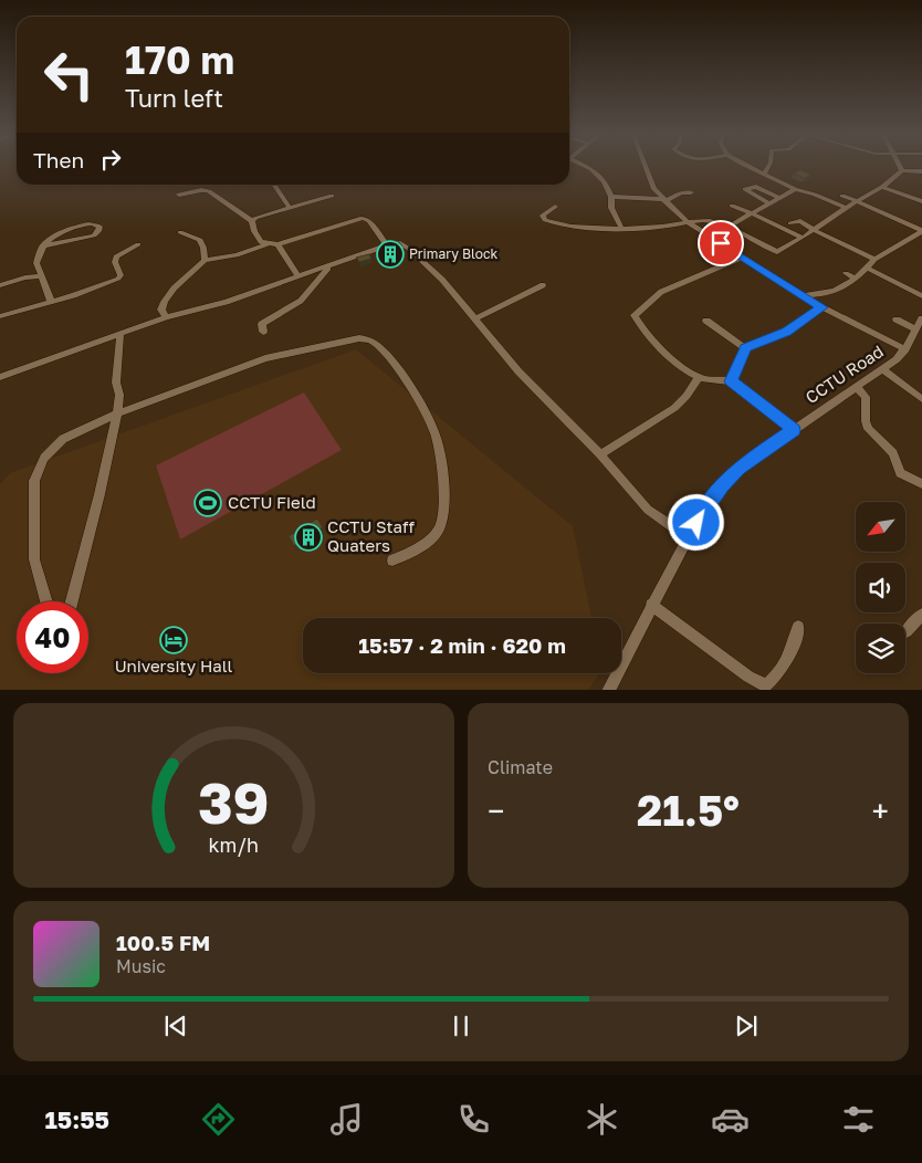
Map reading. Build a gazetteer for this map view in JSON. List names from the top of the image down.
{
  "streets": {
    "street": ["CCTU Road"]
  },
  "places": {
    "building": ["Primary Block", "CCTU Staff Quaters"],
    "sports": ["CCTU Field"],
    "hotel": ["University Hall"]
  },
  "north": "bottom left",
  "page": {
    "turn": ["170 m", "Turn left"],
    "then": "Then",
    "limit": "40",
    "trip": "15:57 · 2 min · 620 m",
    "tile": "Climate",
    "heat": ["−", "21.5°", "+"],
    "song": ["100.5 FM", "Music"],
    "tabs": "15:55",
    "gauge": ["39", "km/h"]
  }
}
